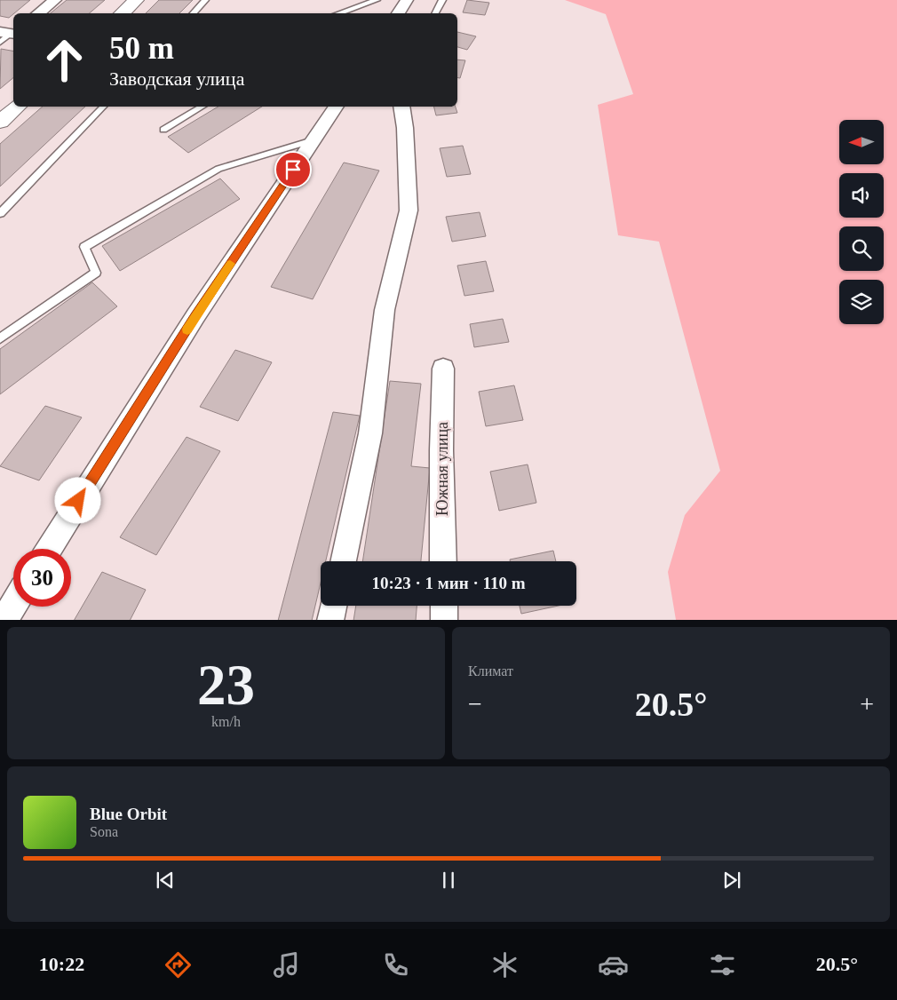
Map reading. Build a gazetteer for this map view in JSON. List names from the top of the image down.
{
  "streets": {
    "street": ["Южная улица"]
  },
  "north": "left",
  "page": {
    "turn": ["50 m", "Заводская улица"],
    "limit": "30",
    "trip": "10:23 · 1 мин · 110 m",
    "tile": [
      ["23", "km/h"],
      "Климат"
    ],
    "heat": ["−", "20.5°", "+"],
    "song": ["Blue Orbit", "Sona"],
    "tabs": ["10:22", "20.5°"]
  }
}
